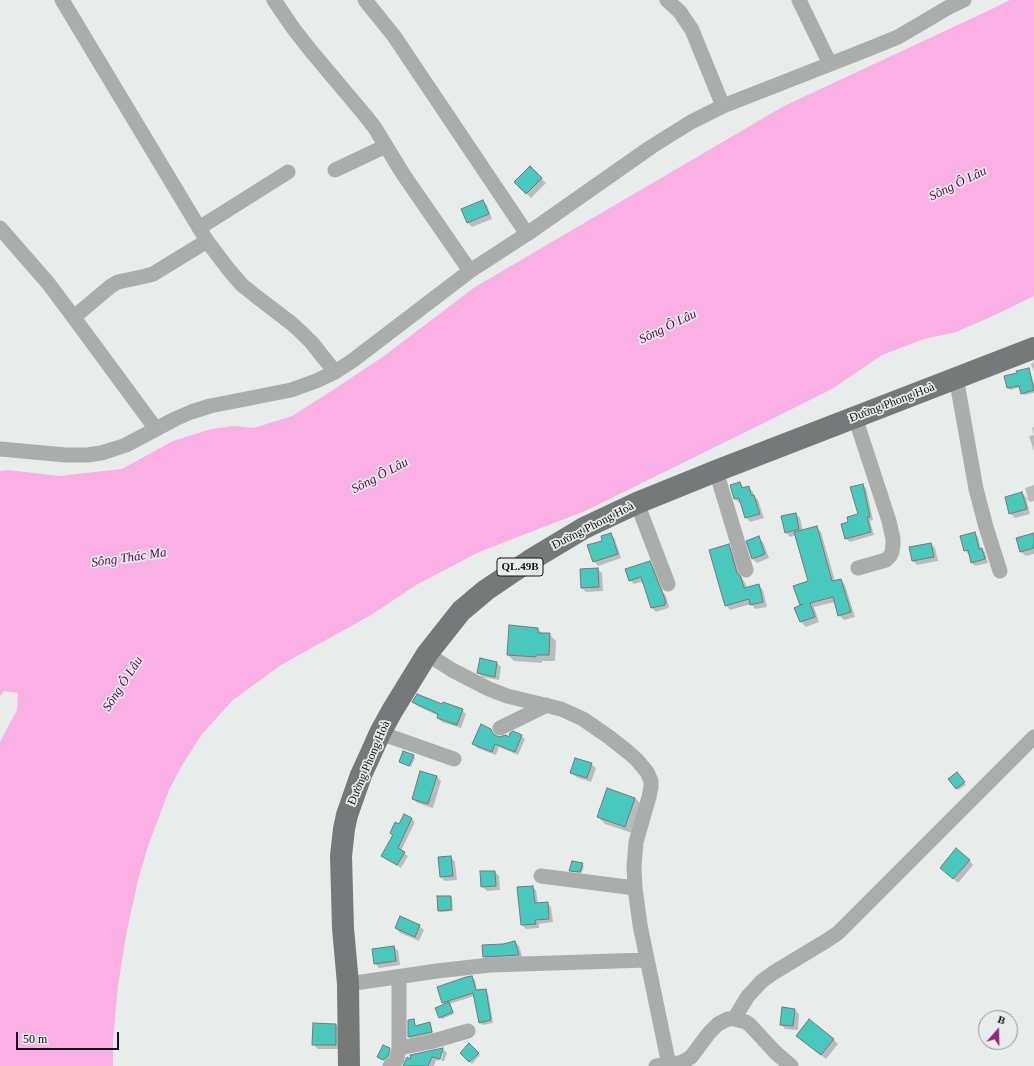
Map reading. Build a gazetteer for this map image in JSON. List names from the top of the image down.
{
  "streets": {
    "main road": ["Đường Phong Hoà", "QL.49B"]
  },
  "water": ["Sông Ô Lâu", "Sông Thác Ma"],
  "scale_bar": "50 m",
  "north": "top"
}
